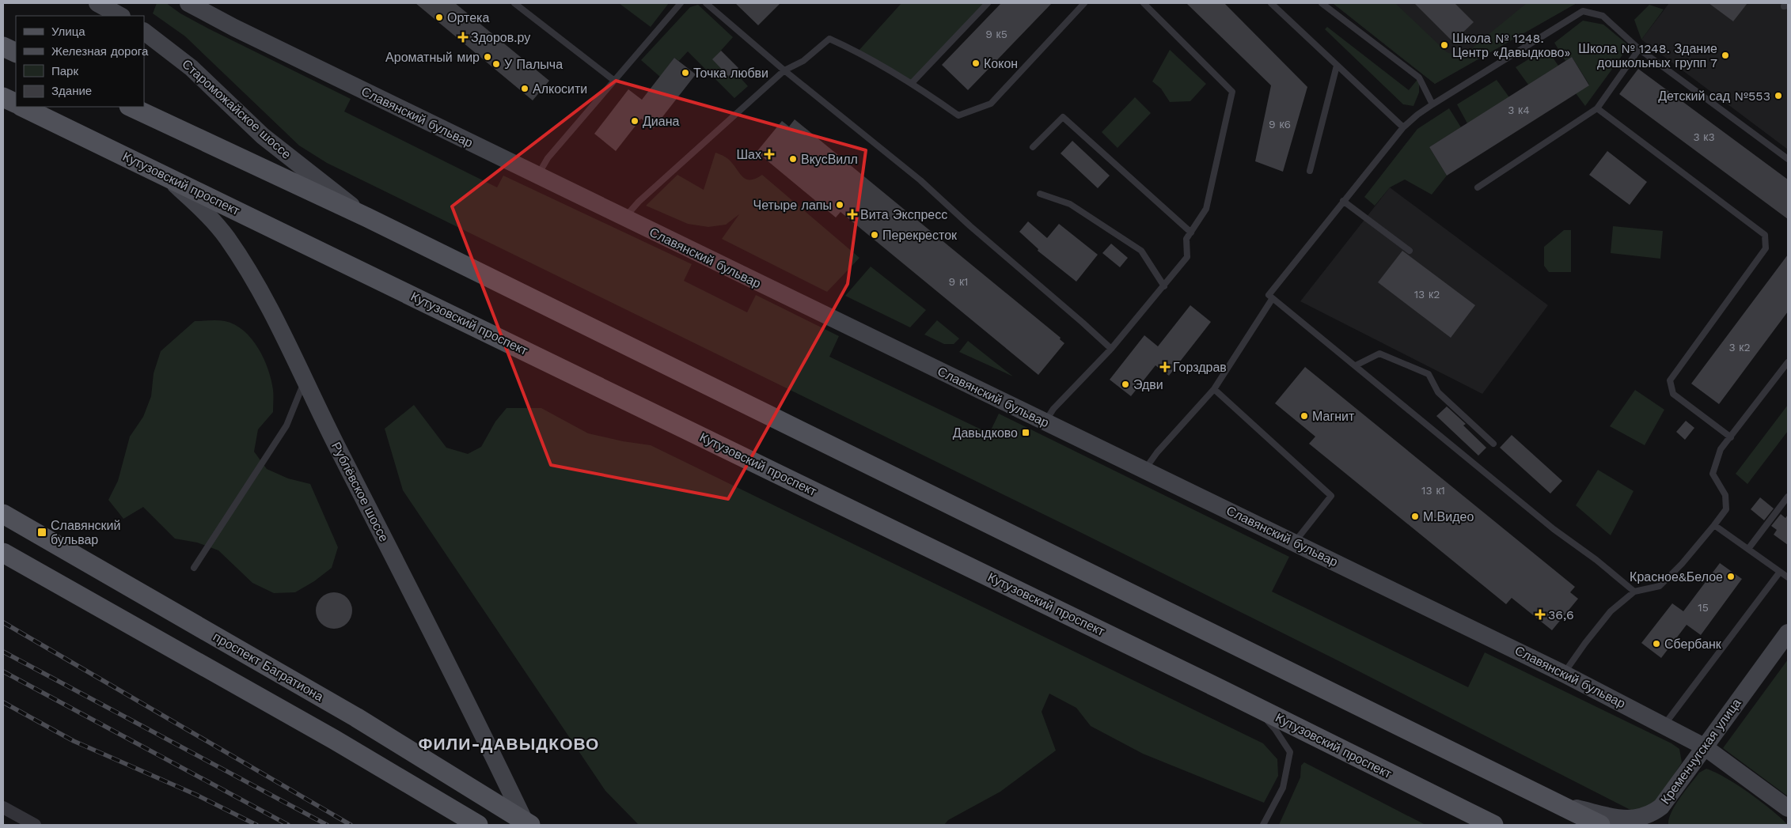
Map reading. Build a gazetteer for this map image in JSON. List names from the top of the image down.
{
  "streets": {
    "main road": ["Кутузовский проспект", "проспект Багратиона"],
    "street": [
      "Староможайское шоссе",
      "Славянский бульвар",
      "Рублёвское шоссе",
      "Кременчугская улица"
    ]
  },
  "crossings": [
    ["Славянский бульвар", "Кременчугская улица"],
    ["Кутузовский проспект", "Рублёвское шоссе"]
  ],
  "districts": ["ФИЛИ-ДАВЫДКОВО"],
  "places": {
    "other": [
      "Ортека",
      "Школа № 1248. Центр «Давыдково»",
      "Школа № 1248. Здание дошкольных групп 7",
      "Ароматный мир",
      "Кокон",
      "У Палыча",
      "Точка любви",
      "Алкосити",
      "Детский сад №553",
      "Диана",
      "ВкусВилл",
      "Четыре лапы",
      "Перекресток",
      "Эдви",
      "Магнит",
      "М.Видео",
      "Красное&Белое",
      "Сбербанк"
    ],
    "health": [
      "Здоров.ру",
      "Шах",
      "Вита Экспресс",
      "Горздрав",
      "36,6"
    ],
    "transit": ["Давыдково", "Славянский бульвар"]
  },
  "house_numbers": [
    "9 к5",
    "3 к4",
    "9 к6",
    "3 к3",
    "9 к1",
    "13 к2",
    "3 к2",
    "13 к1",
    "15"
  ],
  "legend": [
    "Улица",
    "Железная дорога",
    "Парк",
    "Здание"
  ]
}
